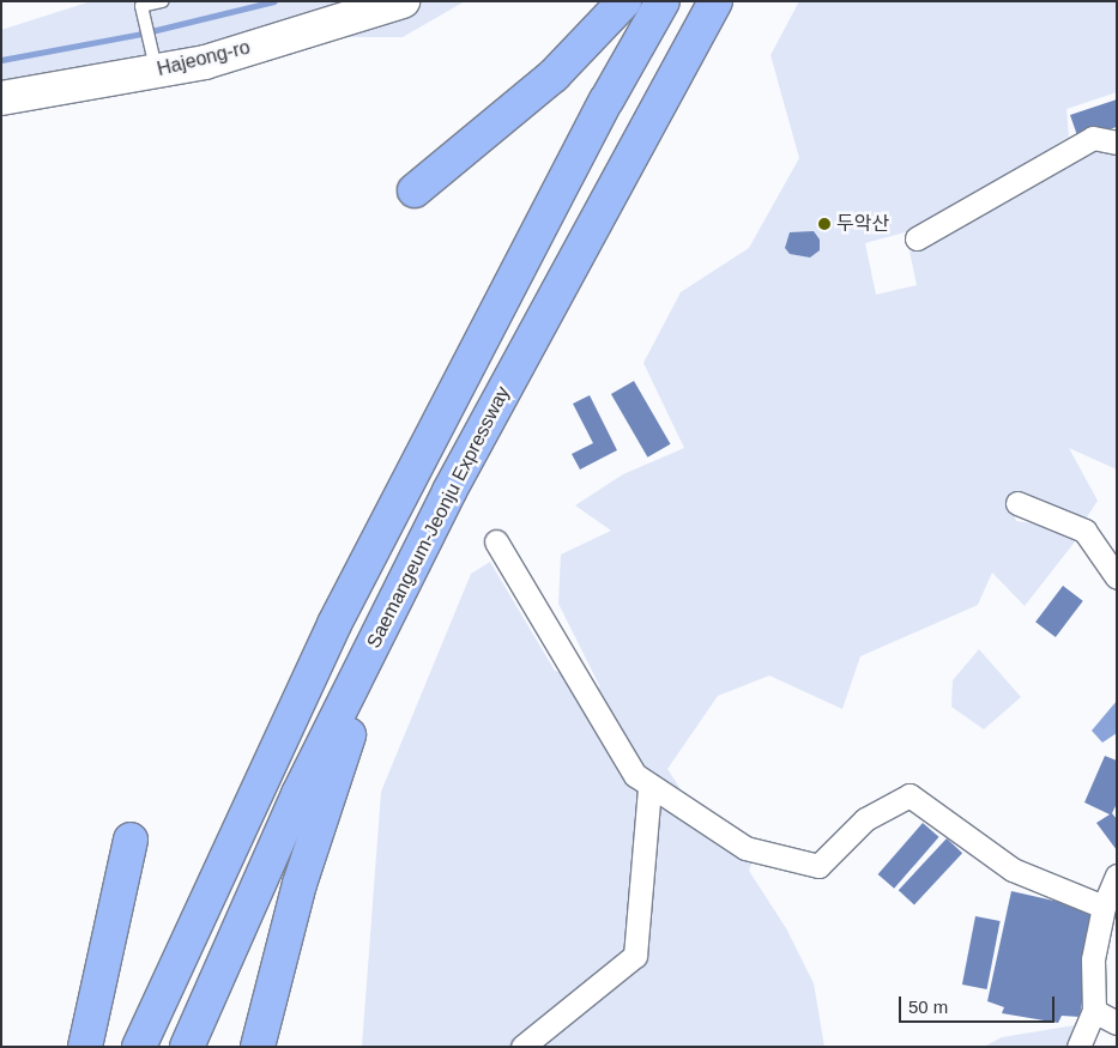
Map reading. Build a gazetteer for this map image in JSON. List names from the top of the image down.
{
  "streets": {
    "highway": ["Saemangeum-Jeonju Expressway"],
    "street": ["Hajeong-ro"]
  },
  "places": ["두악산"],
  "scale_bar": "50 m"
}
